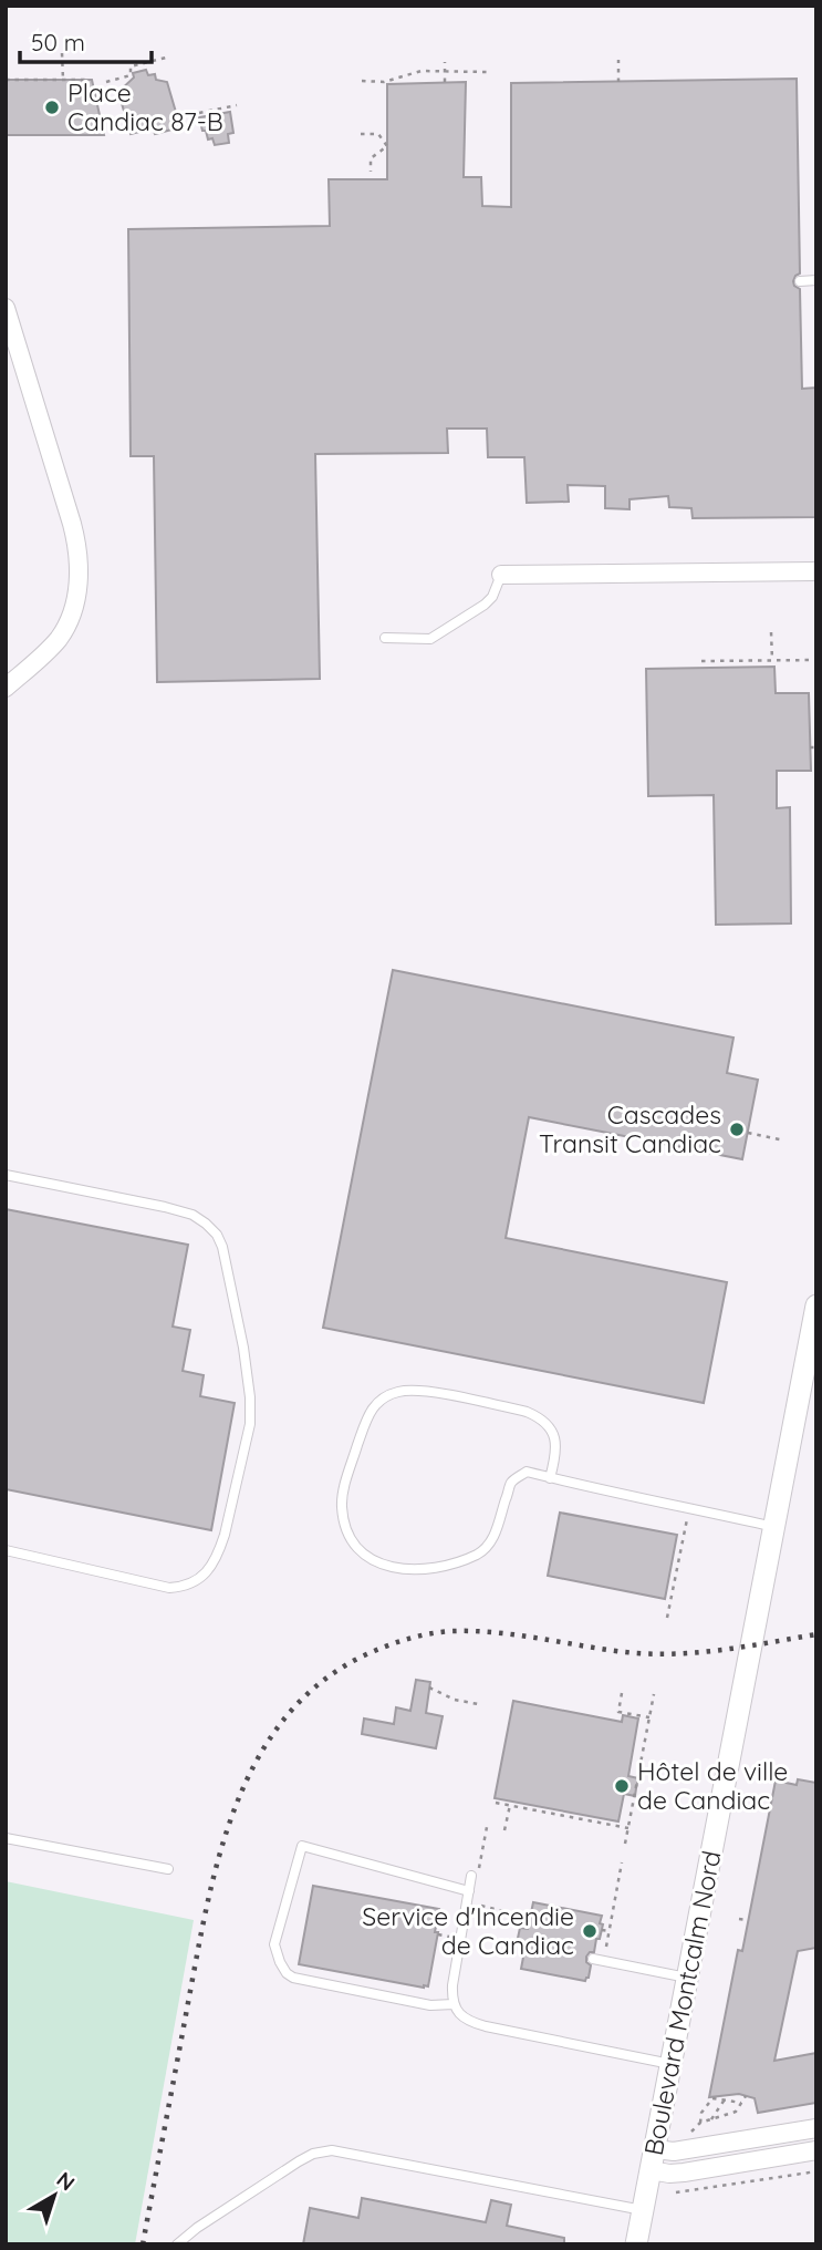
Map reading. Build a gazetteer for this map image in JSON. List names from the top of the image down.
{
  "streets": {
    "street": ["Boulevard Montcalm Nord"]
  },
  "places": [
    "Place Candiac 87-B",
    "Cascades Transit Candiac",
    "Hôtel de ville de Candiac",
    "Service d'Incendie de Candiac"
  ],
  "scale_bar": "50 m",
  "north": "top right"
}
